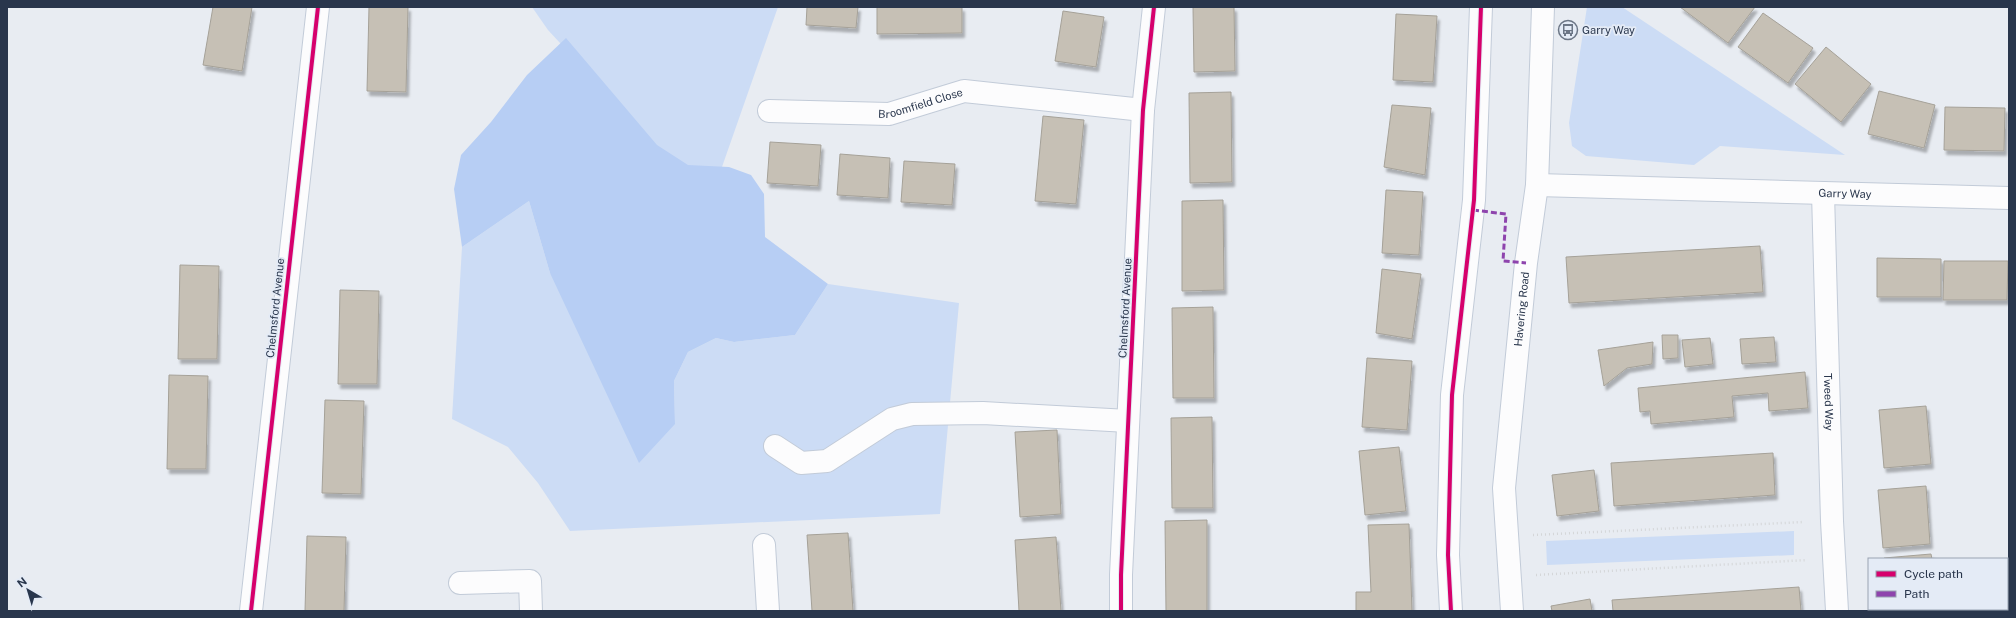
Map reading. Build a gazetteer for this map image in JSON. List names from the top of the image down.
{
  "streets": {
    "street": [
      "Broomfield Close",
      "Garry Way",
      "Chelmsford Avenue",
      "Havering Road",
      "Tweed Way"
    ]
  },
  "crossings": [
    ["Broomfield Close", "Chelmsford Avenue"],
    ["Garry Way", "Havering Road"],
    ["Garry Way", "Tweed Way"]
  ],
  "places": {
    "bus stop": ["Garry Way"]
  },
  "legend": ["Cycle path", "Path"],
  "north": "top left"
}
